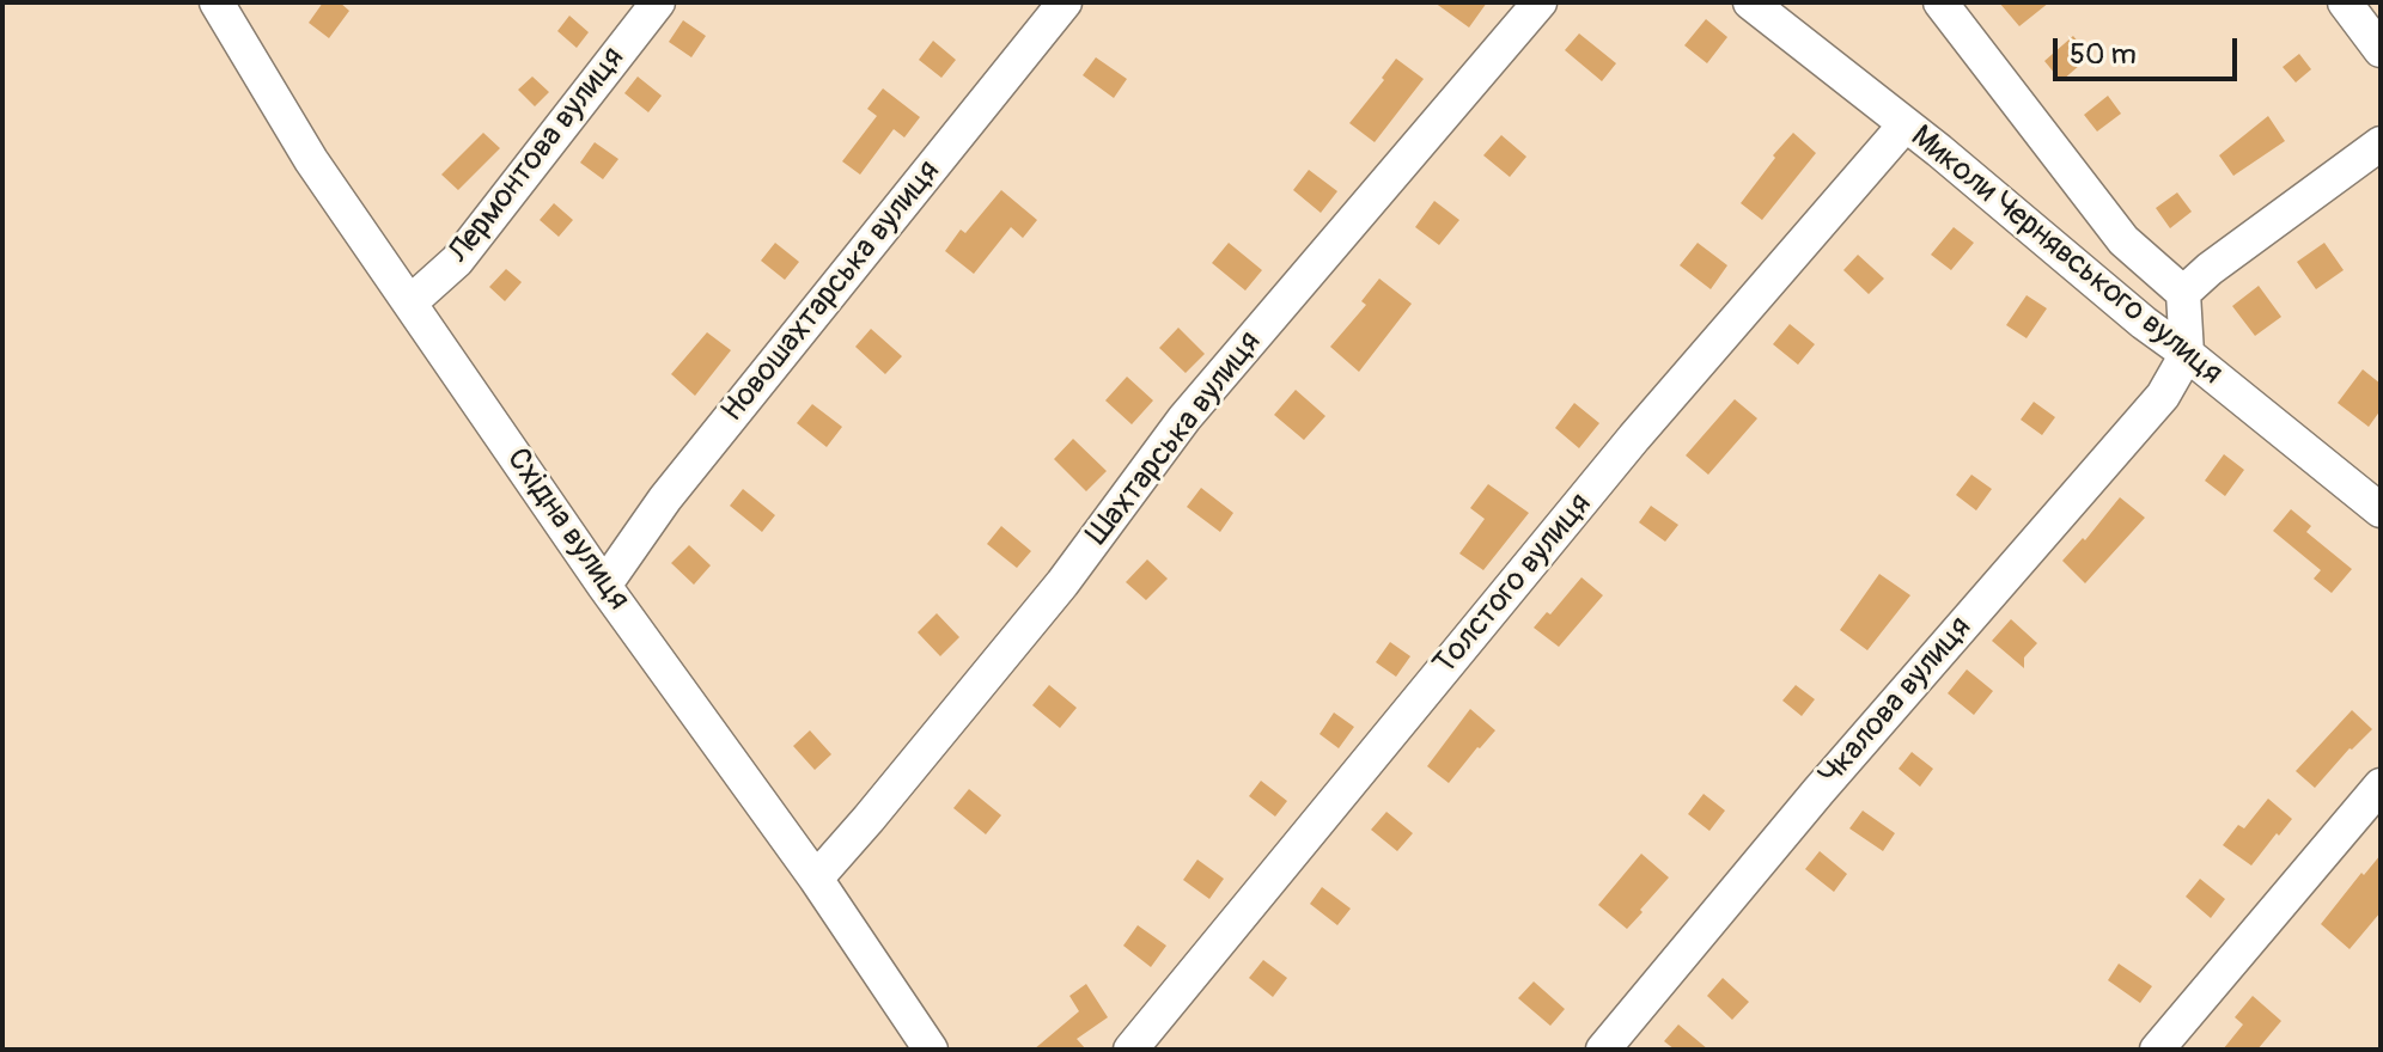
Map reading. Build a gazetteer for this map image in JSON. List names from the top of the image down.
{
  "streets": {
    "street": [
      "Лермонтова вулиця",
      "Миколи Чернявського вулиця",
      "Новошахтарська вулиця",
      "Шахтарська вулиця",
      "Східна вулиця",
      "Толстого вулиця",
      "Чкалова вулиця"
    ]
  },
  "crossings": [
    ["Лермонтова вулиця", "Східна вулиця"],
    ["Миколи Чернявського вулиця", "Толстого вулиця"],
    ["Миколи Чернявського вулиця", "Чкалова вулиця"],
    ["Новошахтарська вулиця", "Східна вулиця"],
    ["Шахтарська вулиця", "Східна вулиця"]
  ],
  "scale_bar": "50 m"
}
